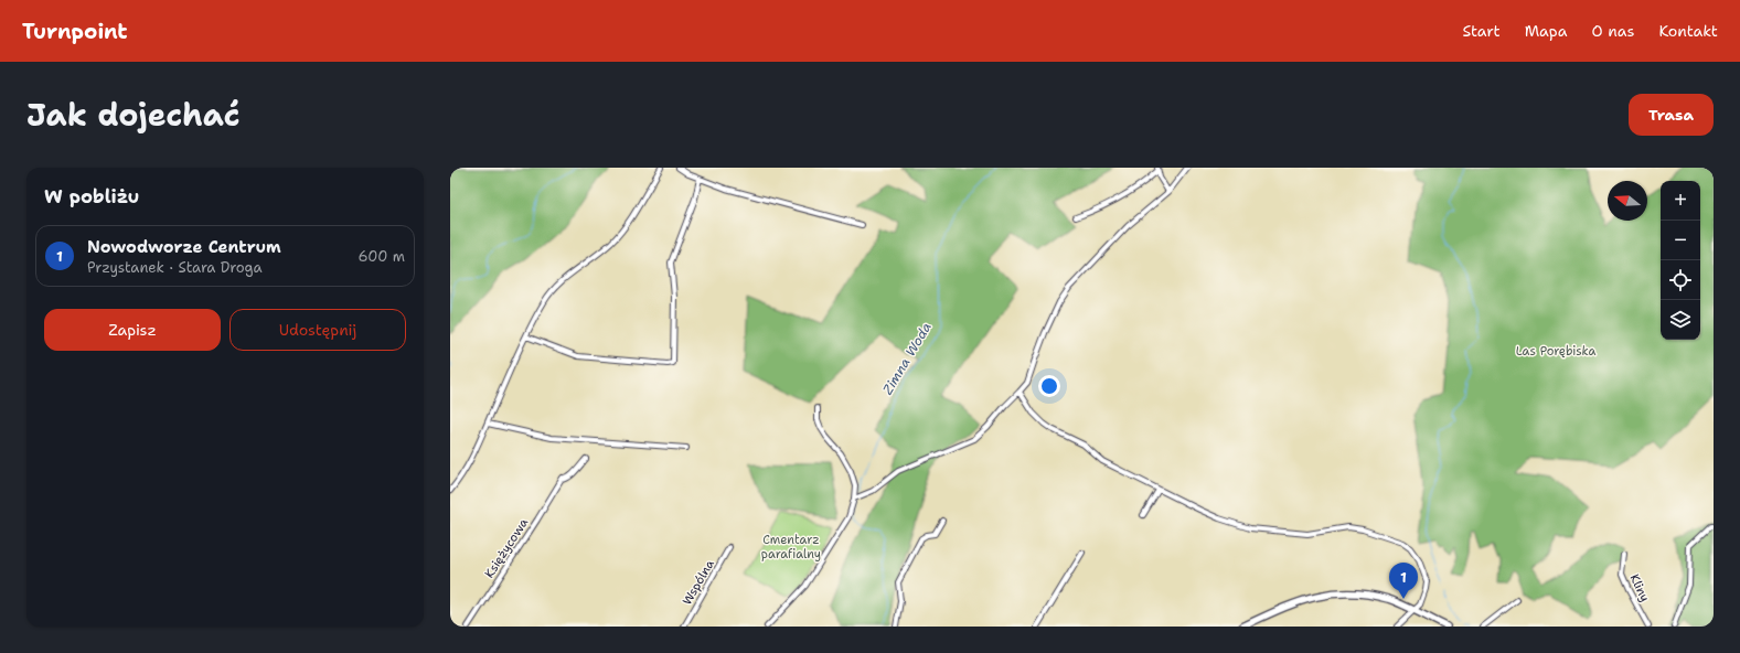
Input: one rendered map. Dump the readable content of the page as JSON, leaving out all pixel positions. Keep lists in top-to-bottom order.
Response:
{
  "streets": {
    "street": ["Księżycowa", "Wspólna", "Kliny"]
  },
  "water": ["Zimna Woda"],
  "parks": ["Las Porębiska", "Cmentarz parafialny"],
  "north": "left",
  "page": {
    "header": "Turnpoint",
    "nav": [
      "Start",
      "Mapa",
      "O nas",
      "Kontakt"
    ],
    "title": "Jak dojechać",
    "buttons": [
      "Trasa",
      ["Zapisz", "Udostępnij"]
    ],
    "heading": "W pobliżu",
    "map_buttons": ["+", "−"],
    "list": [
      {
        "mark": "1",
        "name": "Nowodworze Centrum",
        "note": "Przystanek · Stara Droga",
        "value": "600 m"
      }
    ],
    "pins": "1"
  }
}
